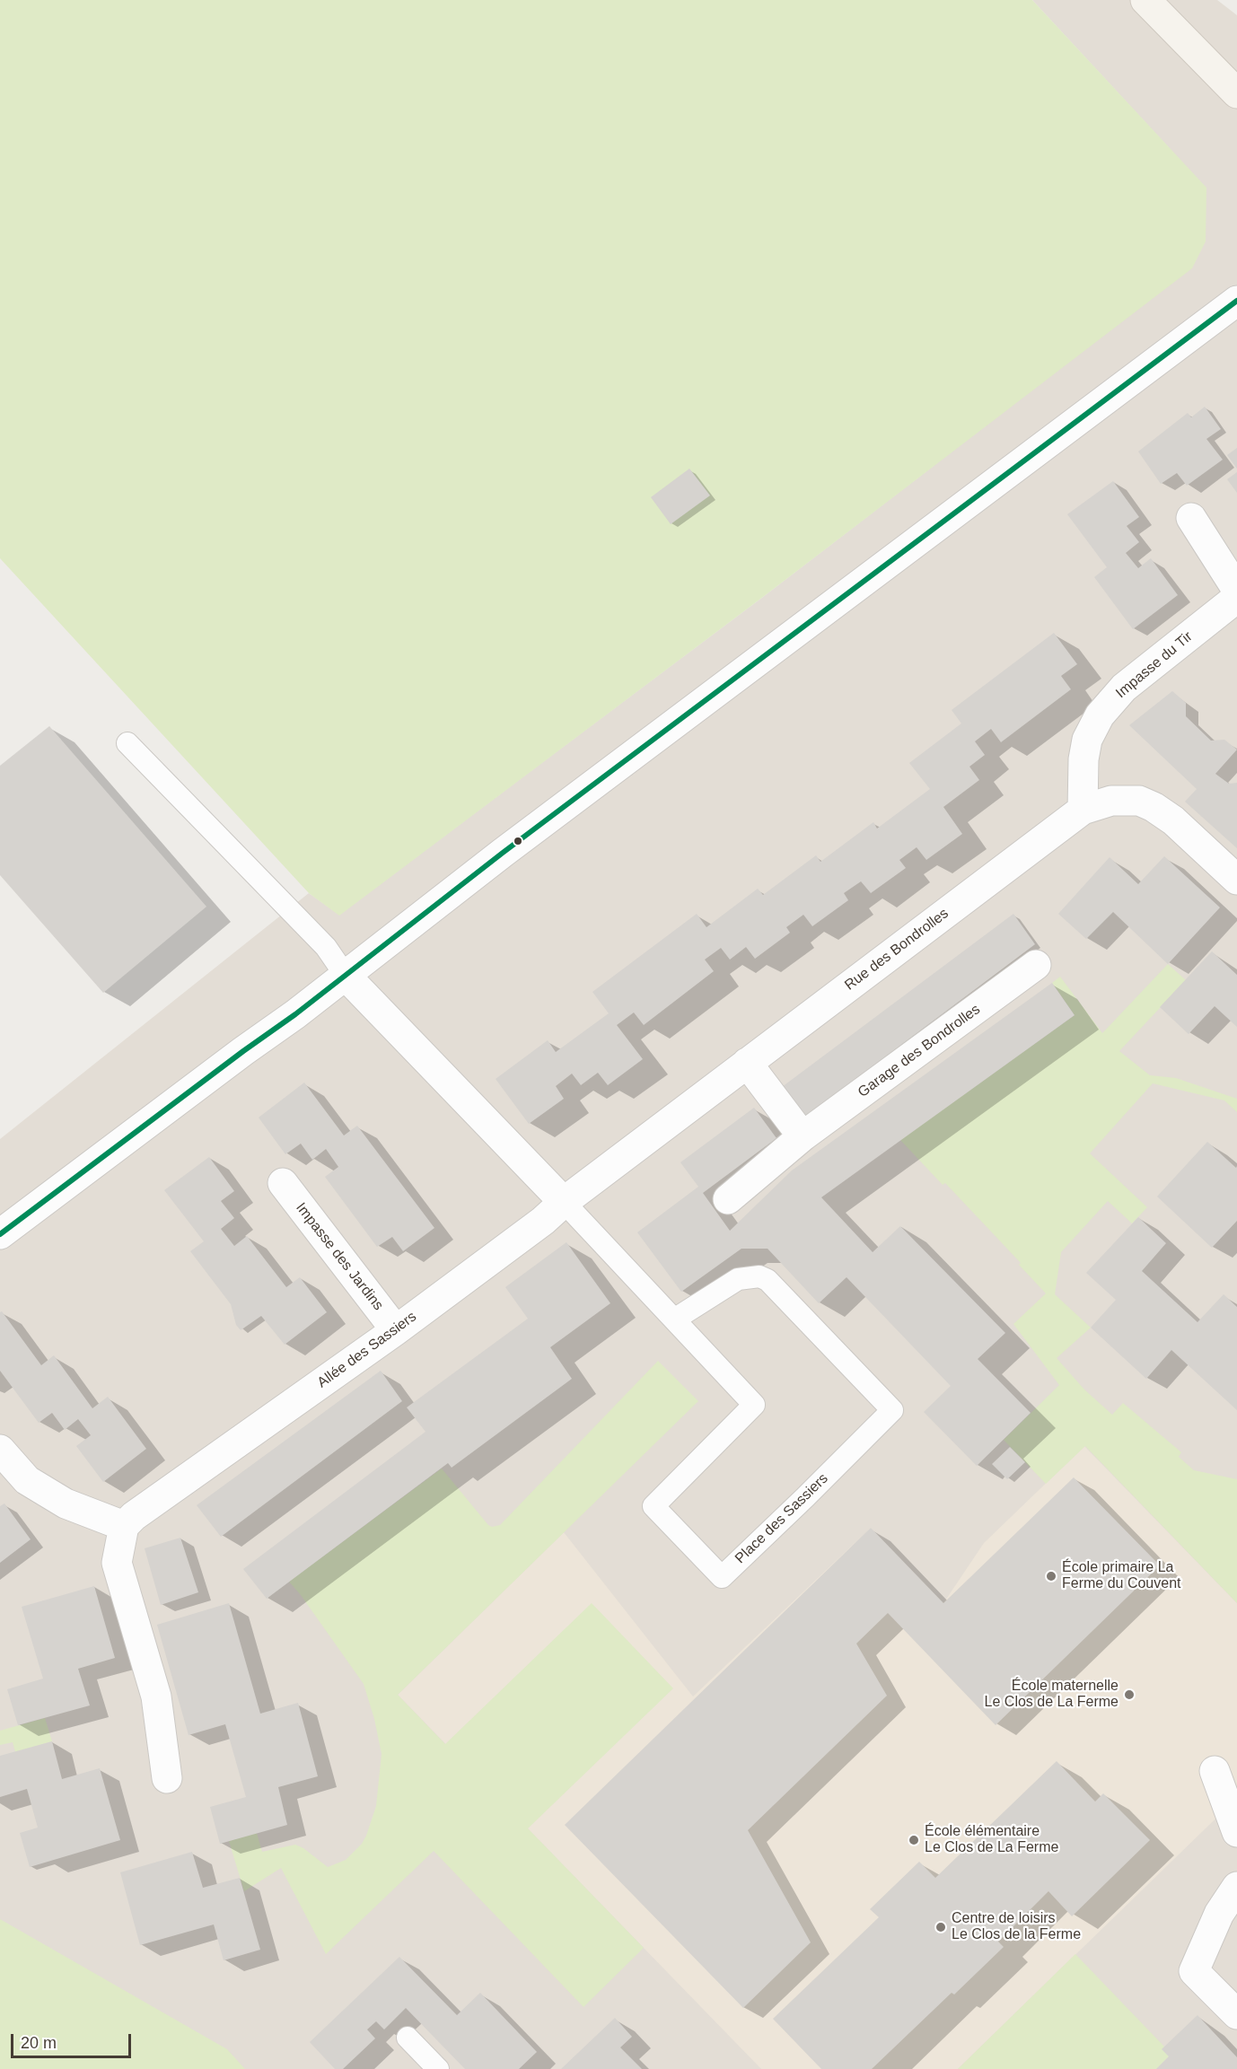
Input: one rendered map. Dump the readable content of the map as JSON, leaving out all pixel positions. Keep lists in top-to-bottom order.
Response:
{
  "streets": {
    "street": [
      "Impasse du Tir",
      "Rue des Bondrolles",
      "Garage des Bondrolles",
      "Impasse des Jardins",
      "Allée des Sassiers"
    ],
    "lane": ["Place des Sassiers"]
  },
  "crossings": [
    ["Impasse du Tir", "Rue des Bondrolles"],
    ["Rue des Bondrolles", "Allée des Sassiers"],
    ["Rue des Bondrolles", "Place des Sassiers"],
    ["Impasse des Jardins", "Allée des Sassiers"],
    ["Allée des Sassiers", "Place des Sassiers"]
  ],
  "places": [
    "École primaire La Ferme du Couvent",
    "École maternelle Le Clos de La Ferme",
    "École élémentaire Le Clos de La Ferme",
    "Centre de loisirs Le Clos de la Ferme"
  ],
  "scale_bar": "20 m"
}
